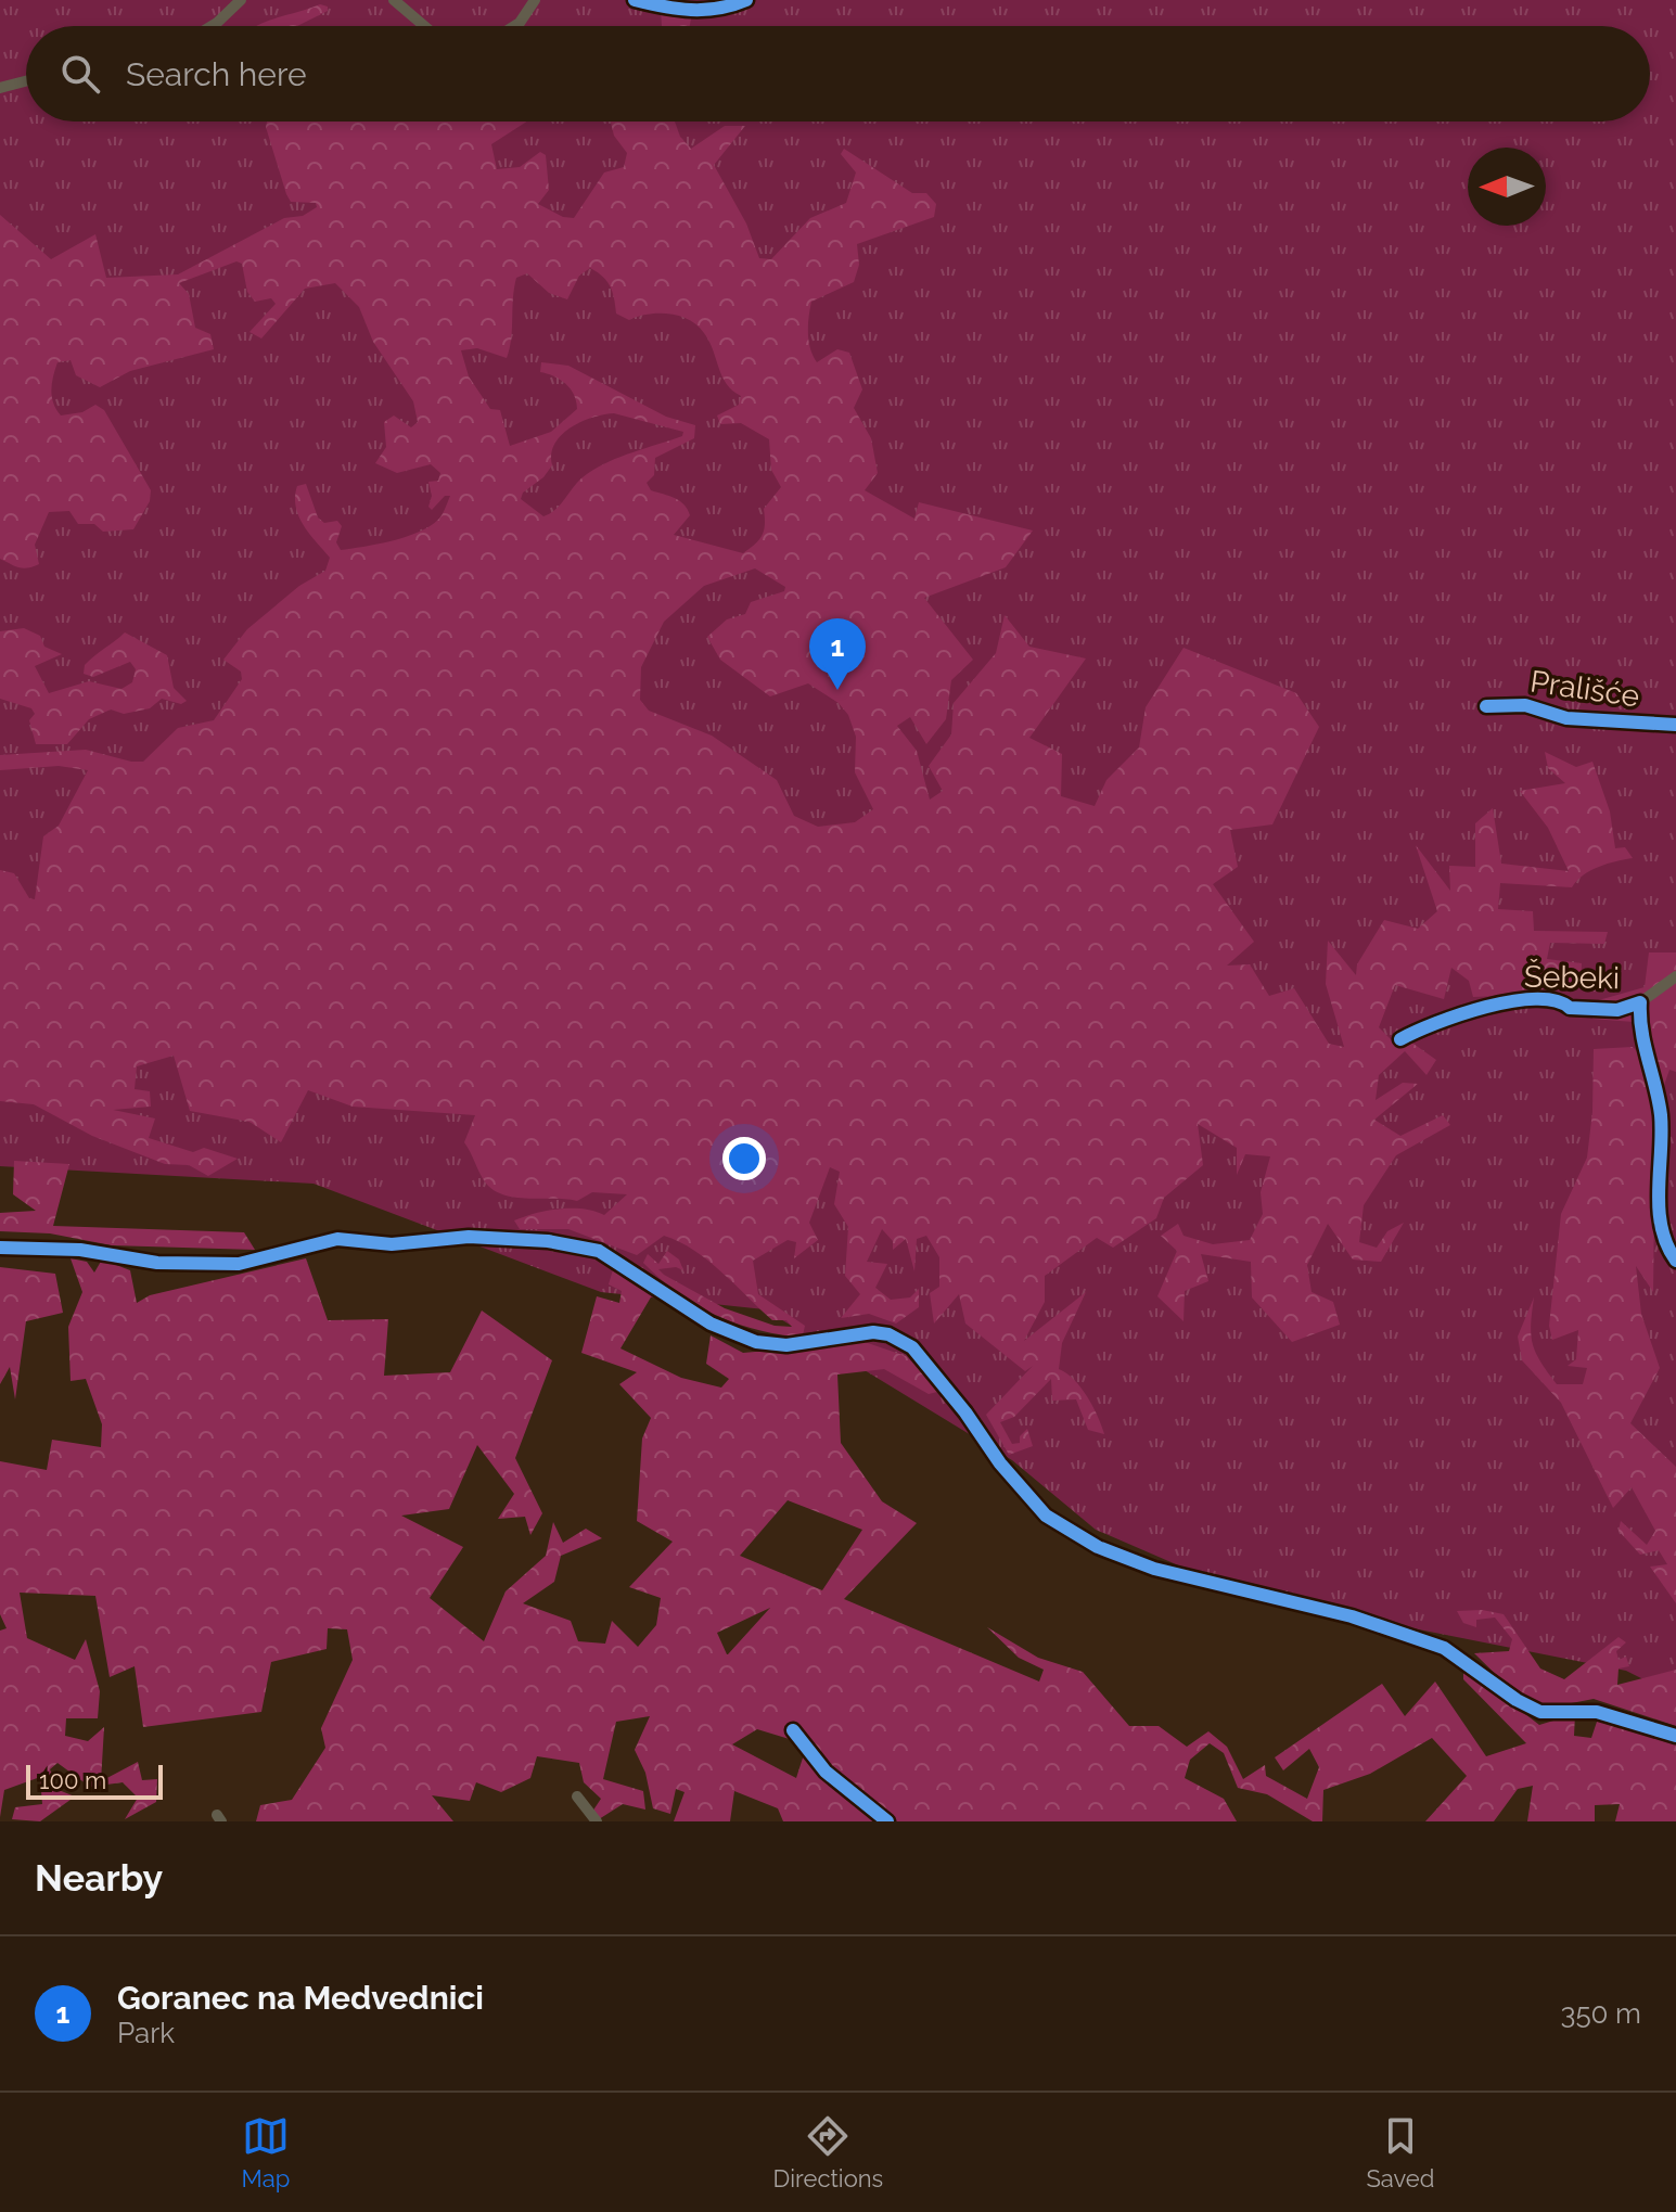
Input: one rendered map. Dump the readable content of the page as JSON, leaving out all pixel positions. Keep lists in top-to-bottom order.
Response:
{
  "streets": {
    "street": ["Prališće", "Šebeki"]
  },
  "scale_bar": "100 m",
  "north": "left",
  "page": {
    "search": "Search here",
    "pins": "1",
    "scale": "100 m",
    "heading": "Nearby",
    "list": [
      {
        "mark": "1",
        "name": "Goranec na Medvednici",
        "note": "Park",
        "value": "350 m"
      }
    ],
    "nav": ["Map", "Directions", "Saved"]
  }
}
